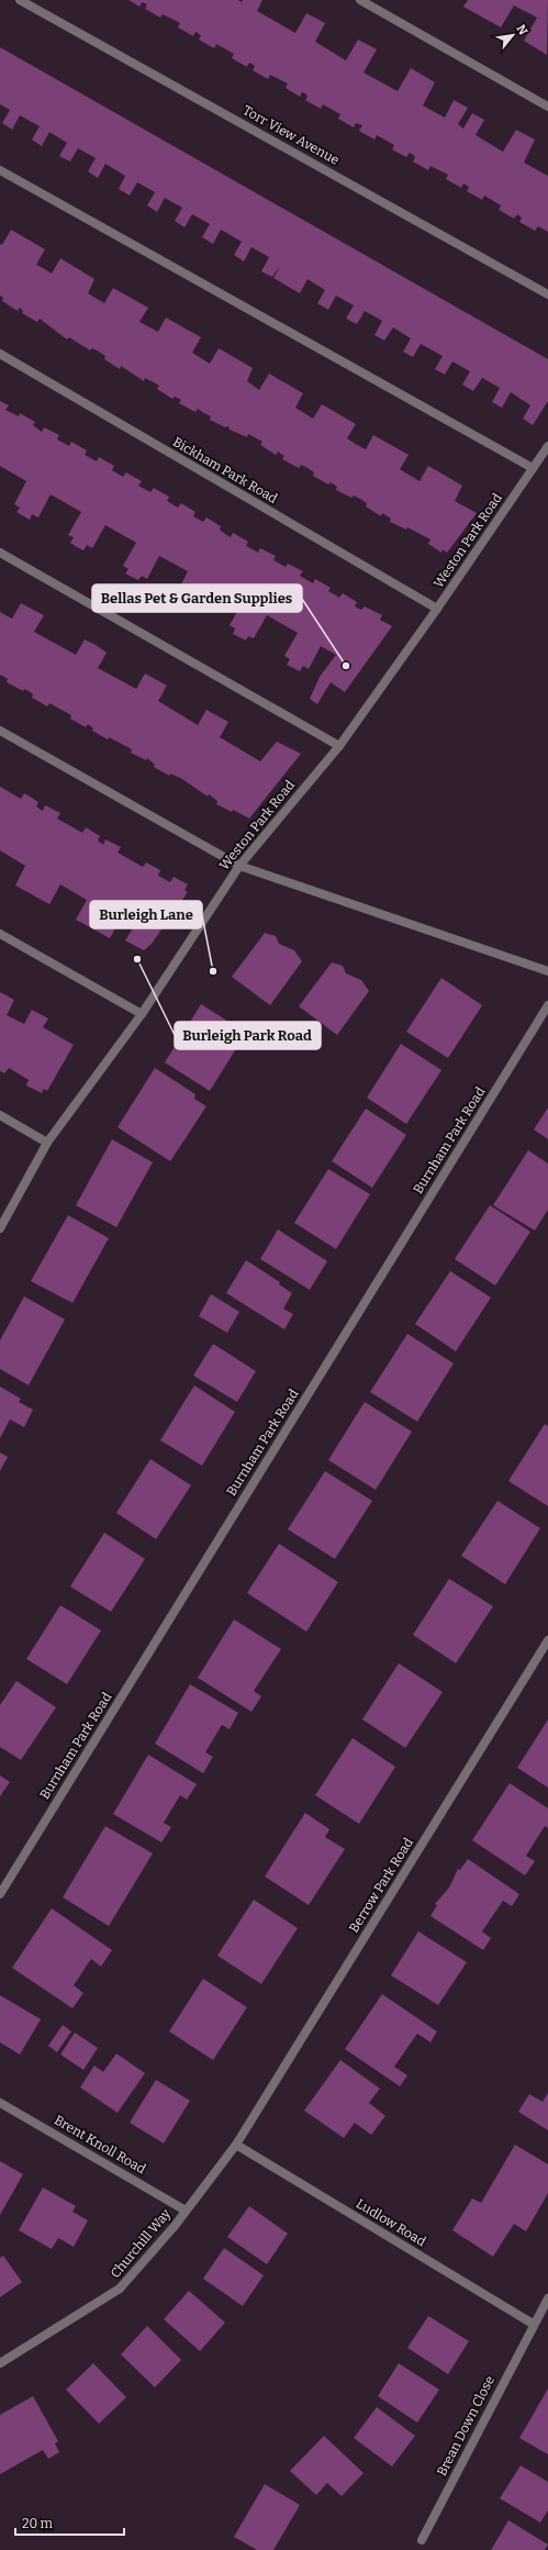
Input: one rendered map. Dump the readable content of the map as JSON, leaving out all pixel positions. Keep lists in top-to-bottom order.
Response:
{
  "streets": {
    "street": [
      "Torr View Avenue",
      "Bickham Park Road",
      "Weston Park Road",
      "Burnham Park Road",
      "Berrow Park Road",
      "Brent Knoll Road",
      "Ludlow Road",
      "Churchill Way",
      "Brean Down Close"
    ]
  },
  "crossings": [
    ["Bickham Park Road", "Weston Park Road"],
    ["Berrow Park Road", "Ludlow Road"],
    ["Berrow Park Road", "Churchill Way"],
    ["Brent Knoll Road", "Churchill Way"],
    ["Ludlow Road", "Churchill Way"],
    ["Ludlow Road", "Brean Down Close"]
  ],
  "places": ["Bellas Pet & Garden Supplies", "Burleigh Park Road", "Burleigh Lane"],
  "scale_bar": "20 m",
  "north": "top right"
}
